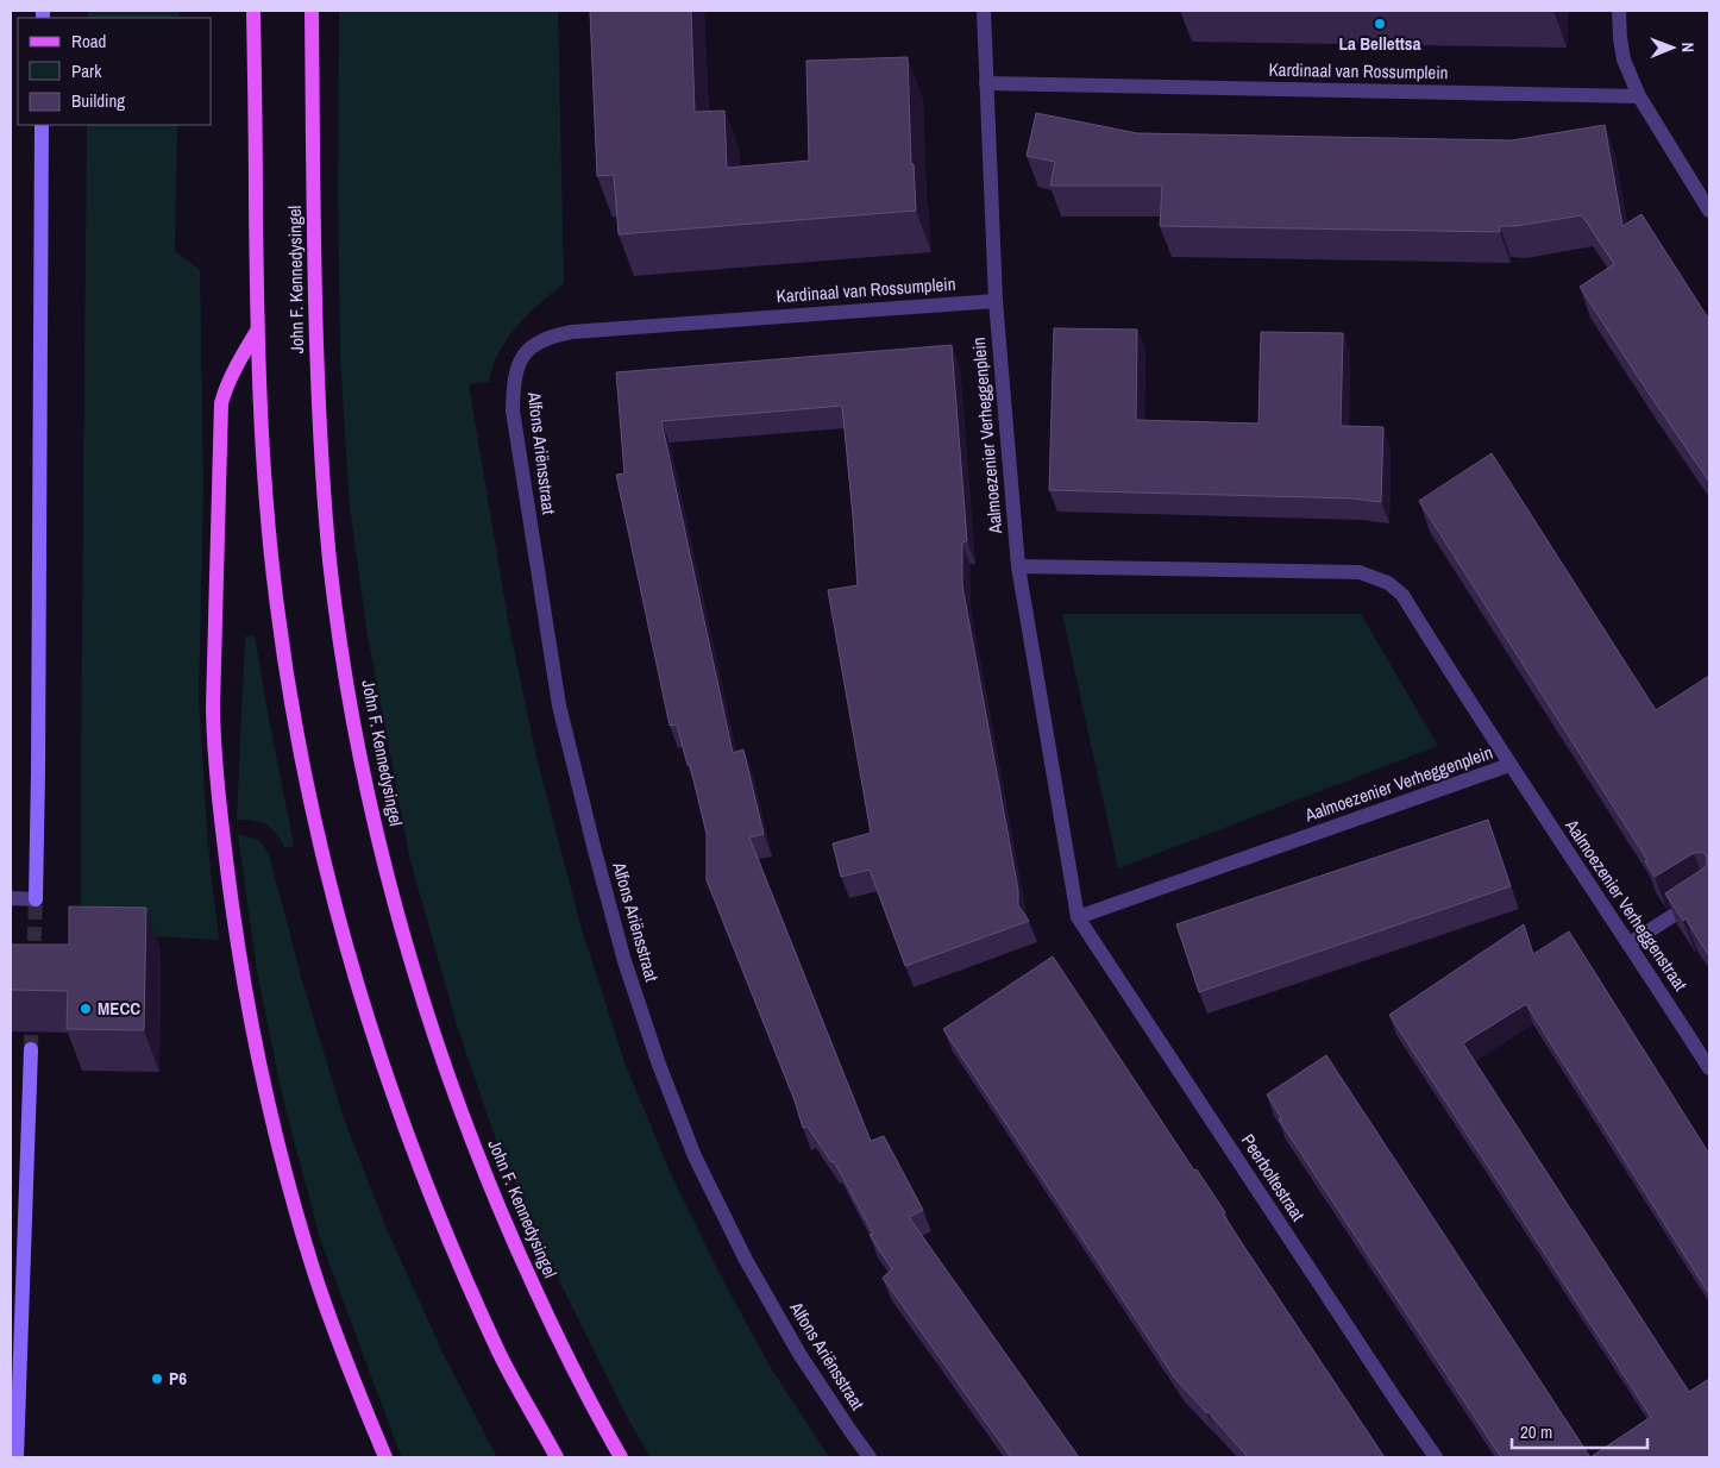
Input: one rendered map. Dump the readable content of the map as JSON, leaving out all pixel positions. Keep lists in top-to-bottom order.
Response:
{
  "streets": {
    "main road": ["John F. Kennedysingel"],
    "street": [
      "Kardinaal van Rossumplein",
      "Aalmoezenier Verheggenplein",
      "Alfons Ariënsstraat",
      "Aalmoezenier Verheggenstraat",
      "Peerboltestraat"
    ]
  },
  "crossings": [
    ["Kardinaal van Rossumplein", "Aalmoezenier Verheggenplein"],
    ["Kardinaal van Rossumplein", "Alfons Ariënsstraat"],
    ["Aalmoezenier Verheggenplein", "Aalmoezenier Verheggenstraat"],
    ["Aalmoezenier Verheggenplein", "Peerboltestraat"]
  ],
  "places": ["La Bellettsa", "MECC", "P6"],
  "legend": ["Road", "Park", "Building"],
  "scale_bar": "20 m",
  "north": "right"
}
